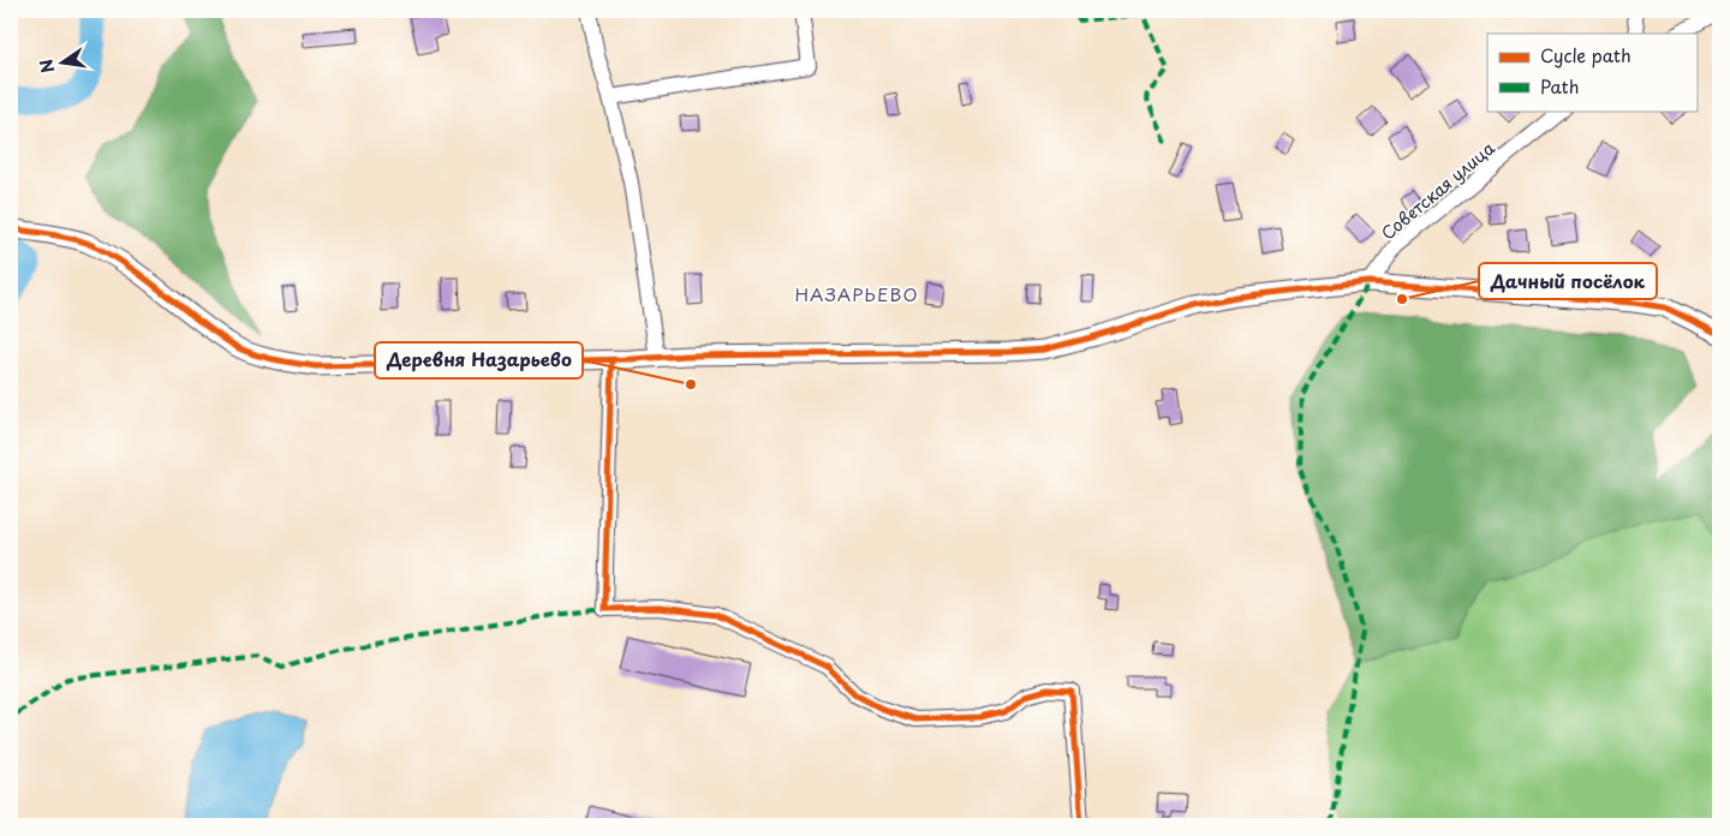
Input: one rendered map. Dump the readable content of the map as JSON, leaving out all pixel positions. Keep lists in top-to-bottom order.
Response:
{
  "streets": {
    "street": ["Советская улица"]
  },
  "districts": ["НАЗАРЬЕВО"],
  "places": ["Дачный посёлок", "Деревня Назарьево"],
  "legend": ["Cycle path", "Path"],
  "north": "left"
}
